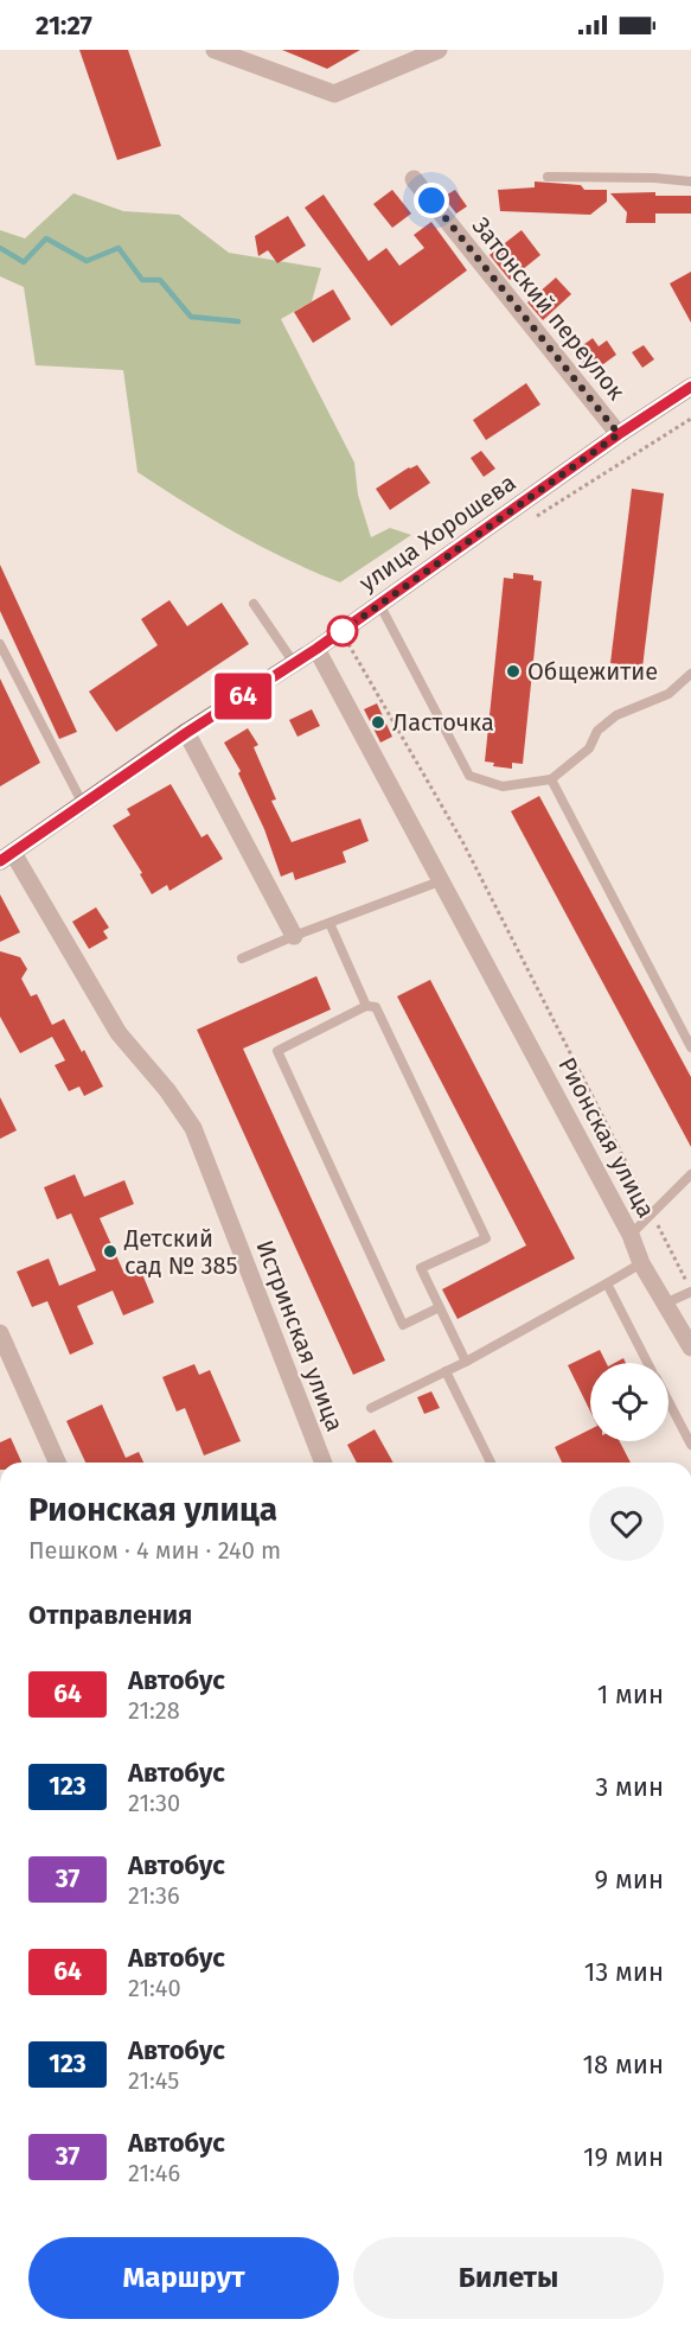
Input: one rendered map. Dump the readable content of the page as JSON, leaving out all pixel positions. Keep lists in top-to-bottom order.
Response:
{
  "streets": {
    "main road": ["улица Хорошева"],
    "street": ["Затонский переулок", "Рионская улица", "Истринская улица"]
  },
  "crossings": [
    ["Затонский переулок", "улица Хорошева"],
    ["улица Хорошева", "Рионская улица"],
    ["улица Хорошева", "Истринская улица"]
  ],
  "places": ["Общежитие", "Ласточка", "Детский сад № 385"],
  "lines": ["bus line 64"],
  "page": {
    "status": "21:27",
    "on_map": "64",
    "heading": [
      ["Рионская улица", "Пешком · 4 мин · 240 m"],
      "Отправления"
    ],
    "list": [
      {
        "mark": "64",
        "name": "Автобус",
        "note": "21:28",
        "value": "1 мин"
      },
      {
        "mark": "123",
        "name": "Автобус",
        "note": "21:30",
        "value": "3 мин"
      },
      {
        "mark": "37",
        "name": "Автобус",
        "note": "21:36",
        "value": "9 мин"
      },
      {
        "mark": "64",
        "name": "Автобус",
        "note": "21:40",
        "value": "13 мин"
      },
      {
        "mark": "123",
        "name": "Автобус",
        "note": "21:45",
        "value": "18 мин"
      },
      {
        "mark": "37",
        "name": "Автобус",
        "note": "21:46",
        "value": "19 мин"
      }
    ],
    "buttons": ["Маршрут", "Билеты"]
  }
}
